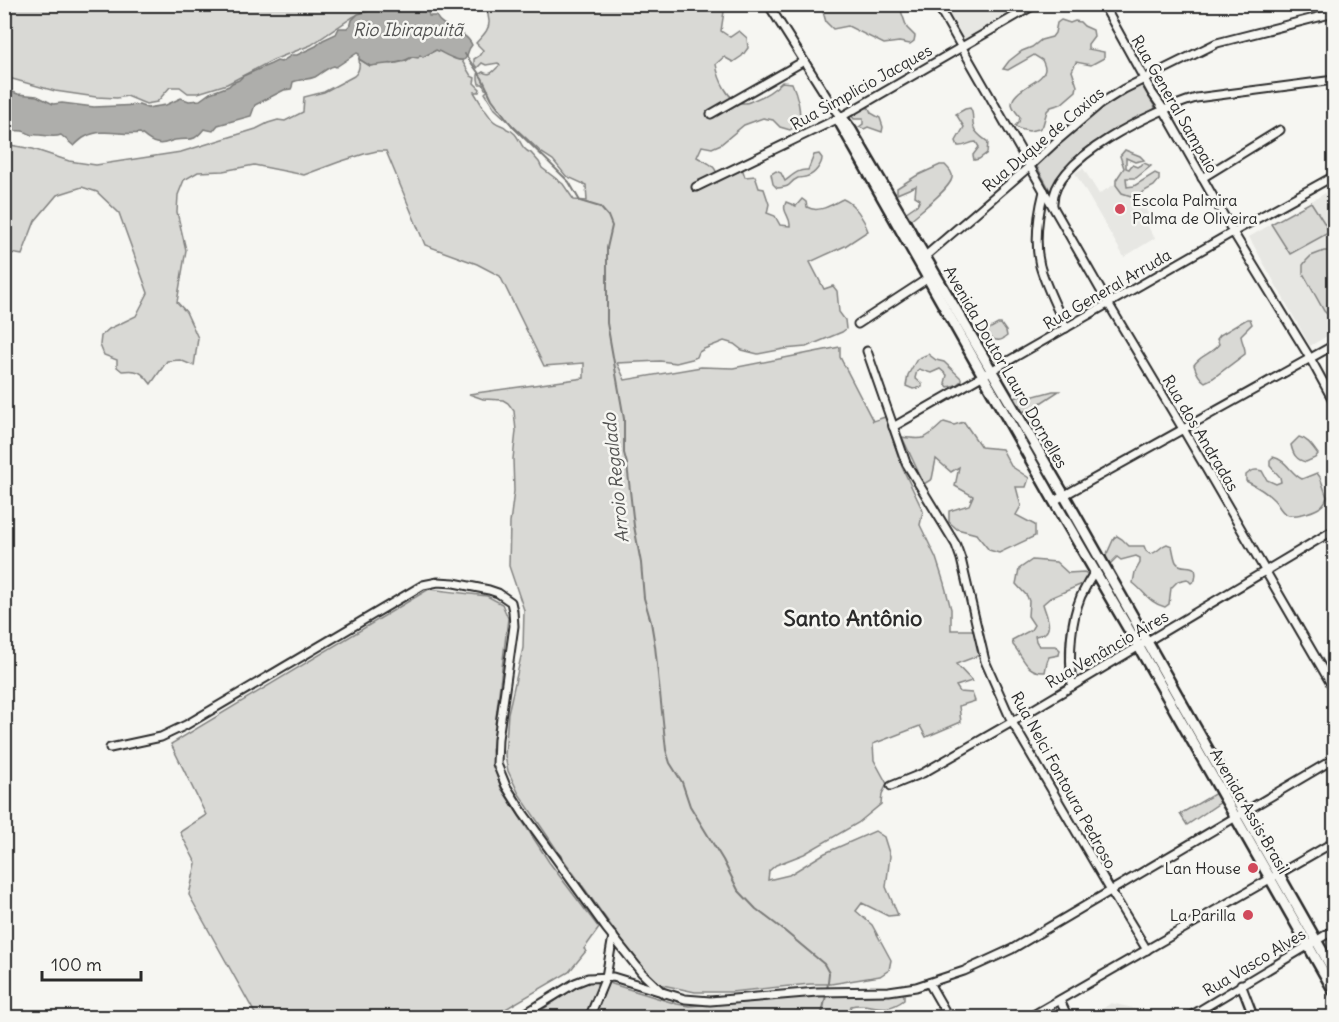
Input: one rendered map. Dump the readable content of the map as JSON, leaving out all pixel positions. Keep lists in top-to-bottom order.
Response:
{
  "streets": {
    "main road": ["Avenida Doutor Lauro Dornelles", "Avenida Assis Brasil"],
    "street": [
      "Rua Simplicio Jacques",
      "Rua General Sampaio",
      "Rua Duque de Caxias",
      "Rua General Arruda",
      "Rua dos Andradas",
      "Rua Venâncio Aires",
      "Rua Nelci Fontoura Pedroso",
      "Rua Vasco Alves"
    ]
  },
  "crossings": [
    ["Rua Simplicio Jacques", "Avenida Doutor Lauro Dornelles"],
    ["Rua Simplicio Jacques", "Rua dos Andradas"],
    ["Rua General Sampaio", "Rua Duque de Caxias"],
    ["Rua General Sampaio", "Rua General Arruda"],
    ["Rua Duque de Caxias", "Avenida Doutor Lauro Dornelles"],
    ["Rua Duque de Caxias", "Rua dos Andradas"],
    ["Rua General Arruda", "Avenida Doutor Lauro Dornelles"],
    ["Rua General Arruda", "Rua dos Andradas"],
    ["Rua General Arruda", "Rua Nelci Fontoura Pedroso"],
    ["Avenida Doutor Lauro Dornelles", "Rua Venâncio Aires"],
    ["Avenida Doutor Lauro Dornelles", "Avenida Assis Brasil"],
    ["Rua dos Andradas", "Rua Venâncio Aires"],
    ["Rua Venâncio Aires", "Rua Nelci Fontoura Pedroso"],
    ["Rua Venâncio Aires", "Avenida Assis Brasil"],
    ["Avenida Assis Brasil", "Rua Vasco Alves"]
  ],
  "districts": ["Santo Antônio"],
  "water": ["Rio Ibirapuitã", "Arroio Regalado"],
  "places": ["Escola Palmira Palma de Oliveira", "Lan House", "La Parilla"],
  "scale_bar": "100 m"
}
